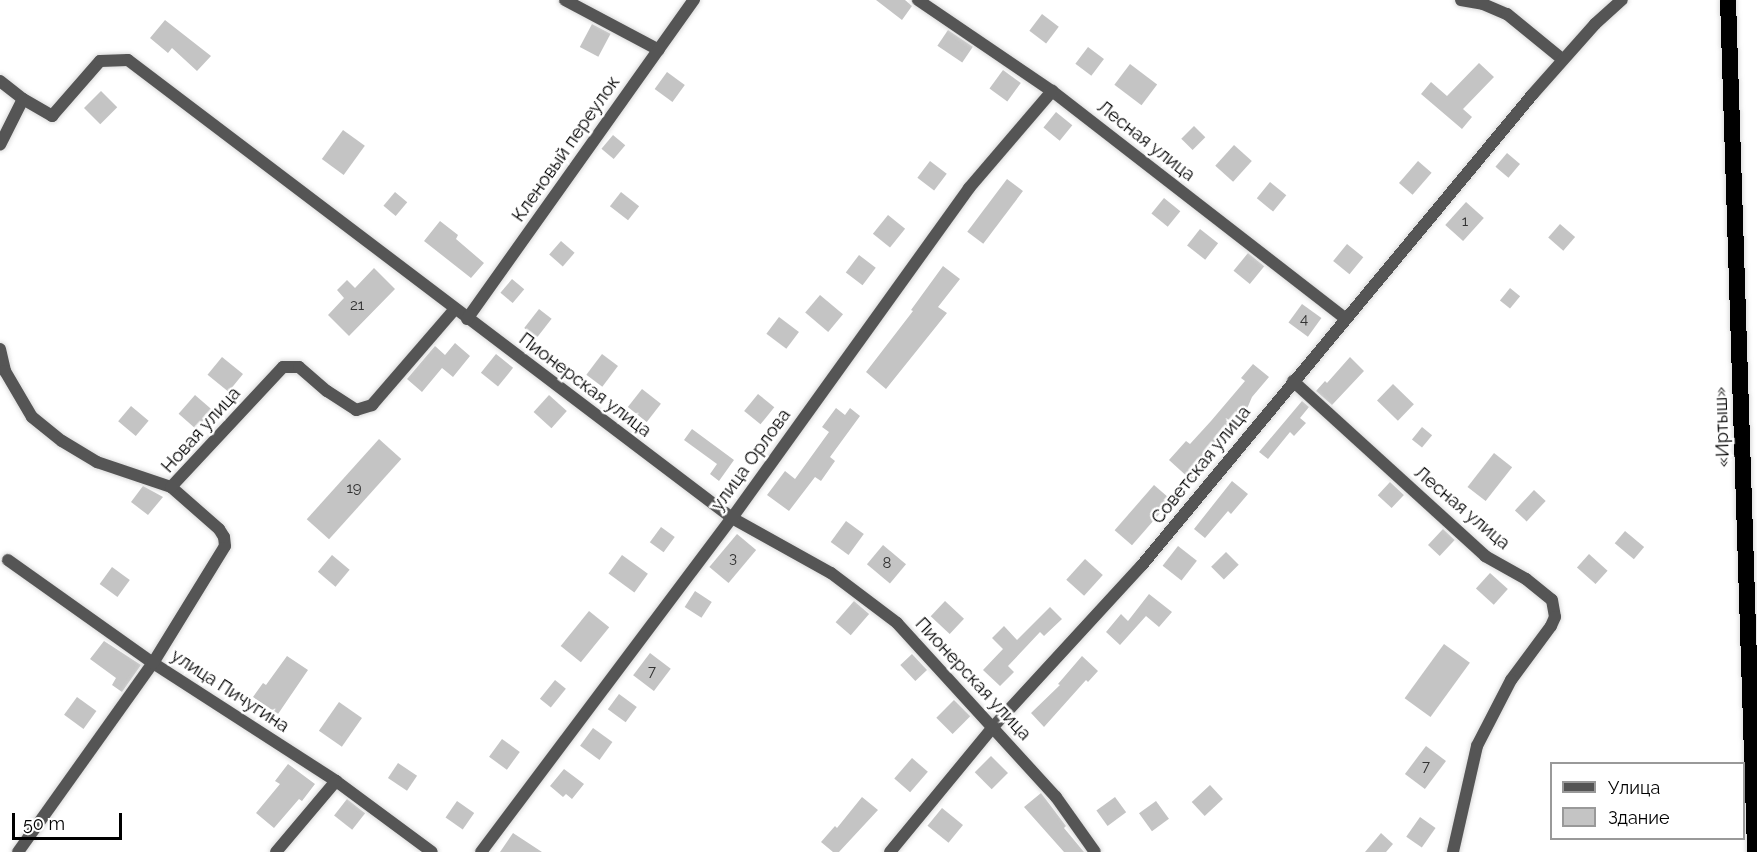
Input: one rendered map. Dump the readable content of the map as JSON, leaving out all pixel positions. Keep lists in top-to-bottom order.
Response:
{
  "streets": {
    "highway": ["«Иртыш»"],
    "street": [
      "Лесная улица",
      "Кленовый переулок",
      "Пионерская улица",
      "Новая улица",
      "улица Орлова",
      "Советская улица",
      "улица Пичугина"
    ]
  },
  "crossings": [
    ["Лесная улица", "улица Орлова"],
    ["Лесная улица", "Советская улица"],
    ["Кленовый переулок", "Пионерская улица"],
    ["Пионерская улица", "Новая улица"],
    ["Пионерская улица", "улица Орлова"],
    ["Пионерская улица", "Советская улица"],
    ["Новая улица", "улица Пичугина"]
  ],
  "house_numbers": [
    "1",
    "21",
    "4",
    "19",
    "3",
    "8",
    "7",
    "7"
  ],
  "legend": ["Улица", "Здание"],
  "scale_bar": "50 m"
}
